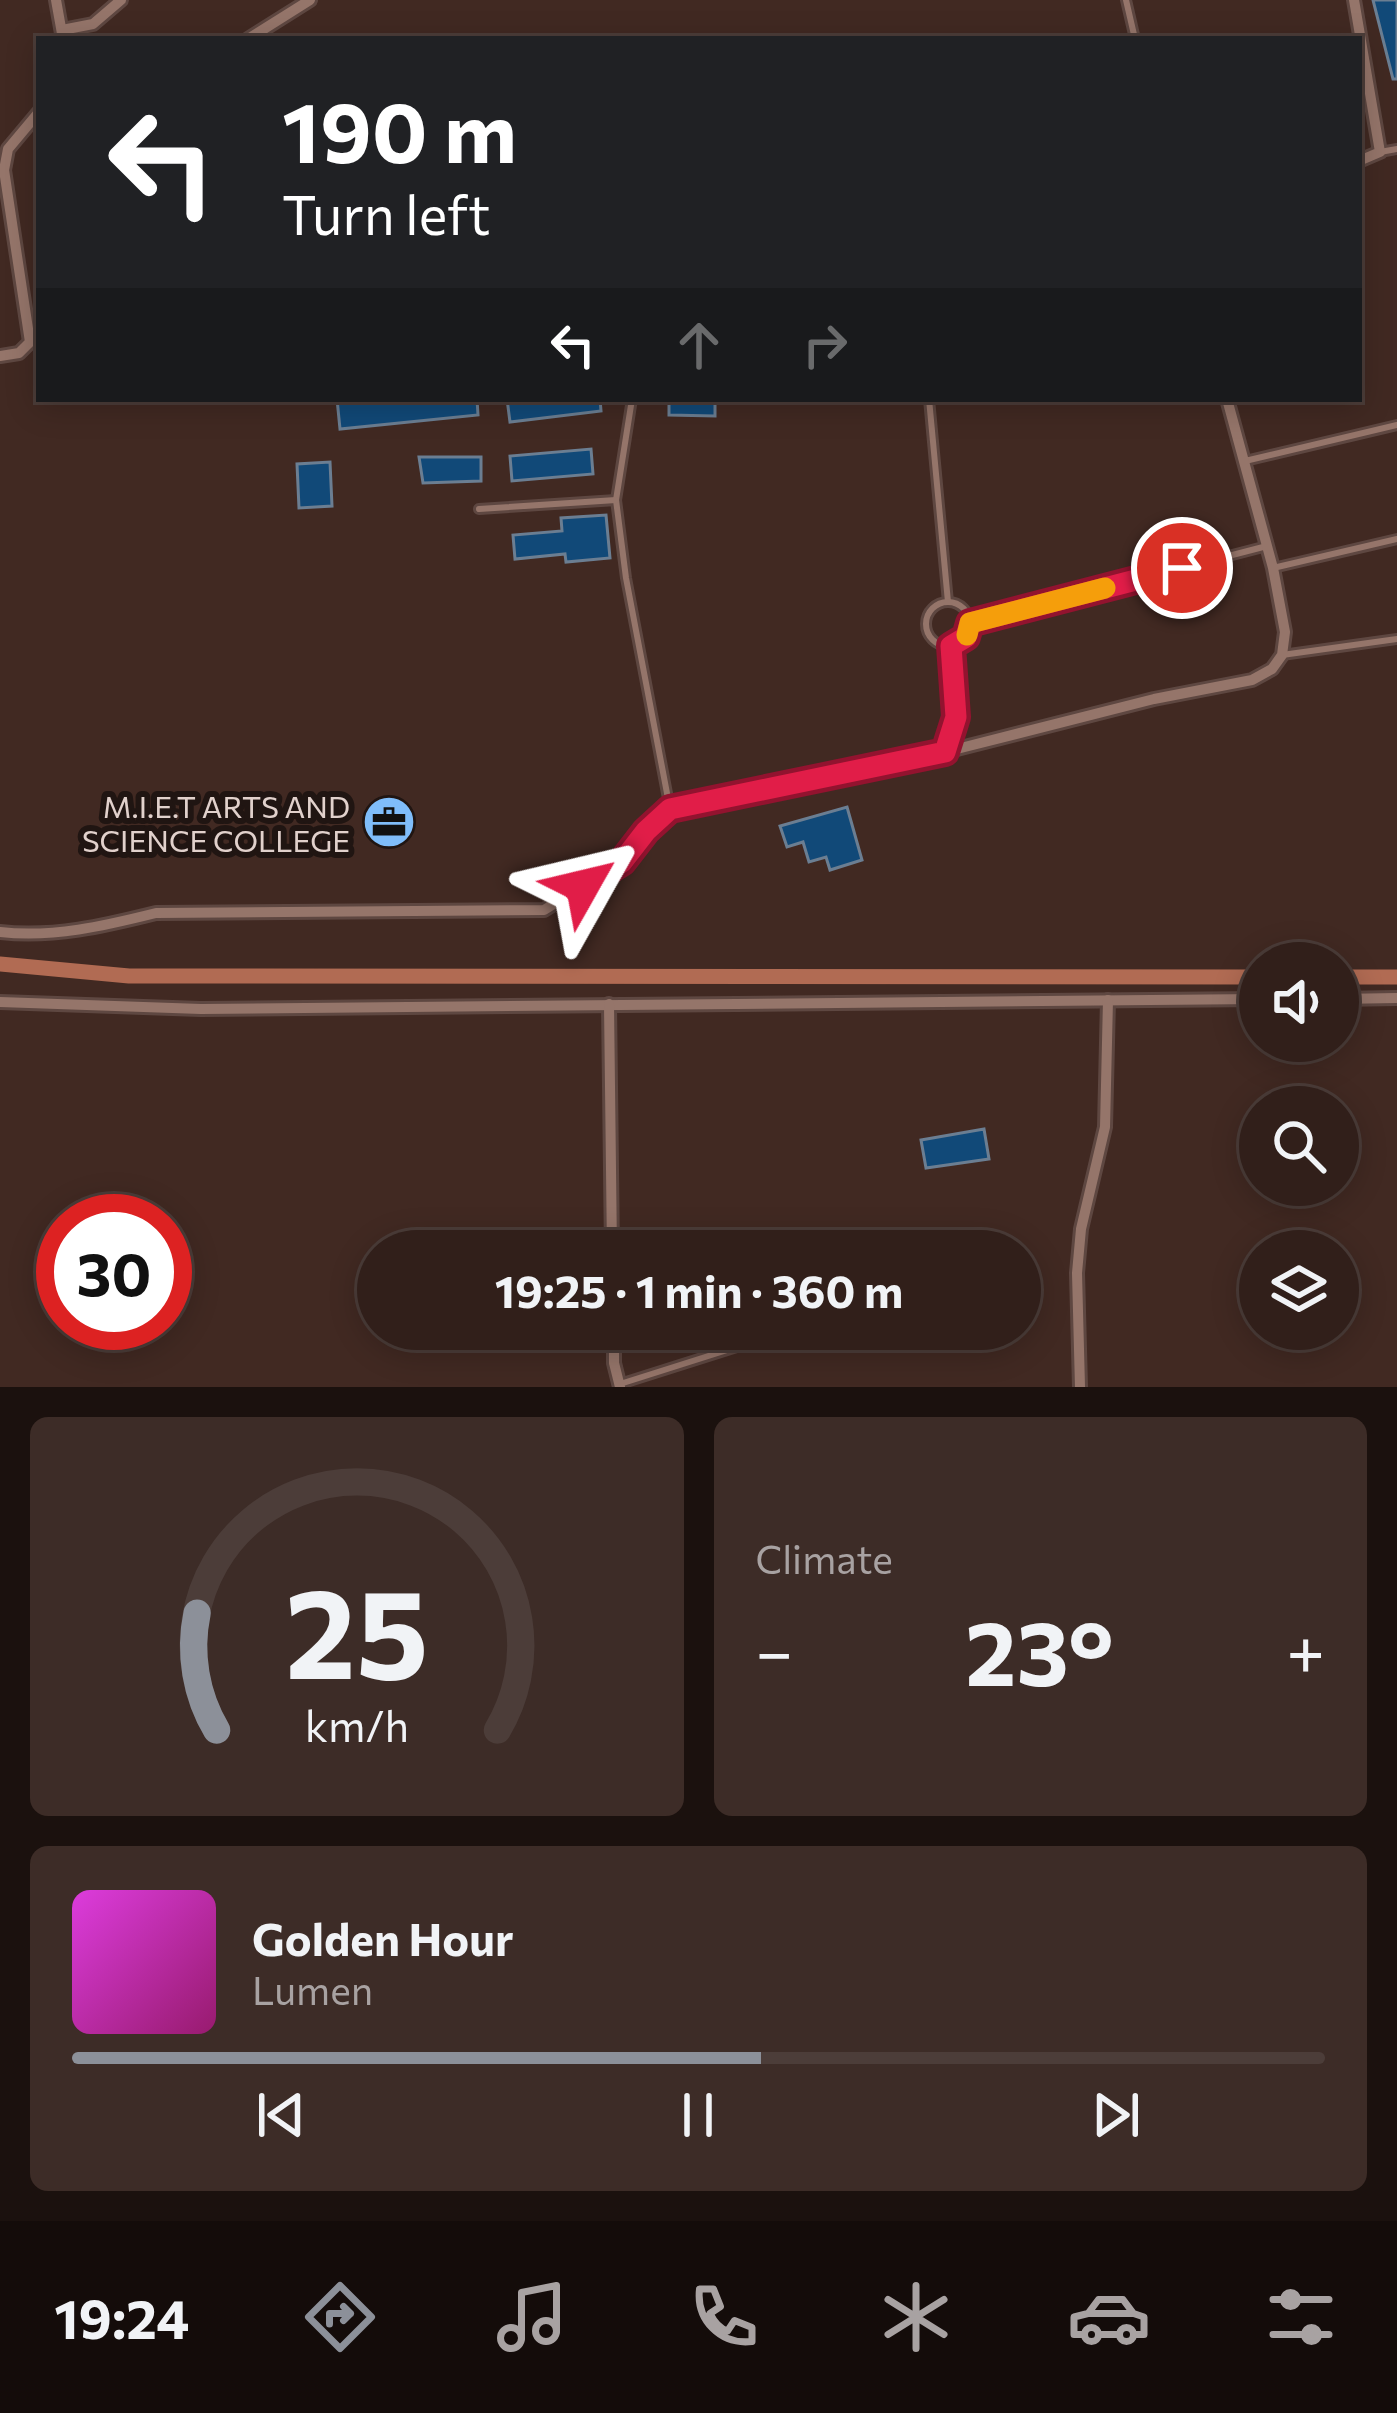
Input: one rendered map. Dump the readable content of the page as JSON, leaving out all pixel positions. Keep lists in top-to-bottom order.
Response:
{
  "places": {
    "office": ["M.I.E.T ARTS AND SCIENCE COLLEGE"]
  },
  "page": {
    "turn": ["190 m", "Turn left"],
    "limit": "30",
    "trip": "19:25 · 1 min · 360 m",
    "tile": "Climate",
    "heat": ["−", "23°", "+"],
    "song": ["Golden Hour", "Lumen"],
    "tabs": "19:24",
    "gauge": ["25", "km/h"]
  }
}
